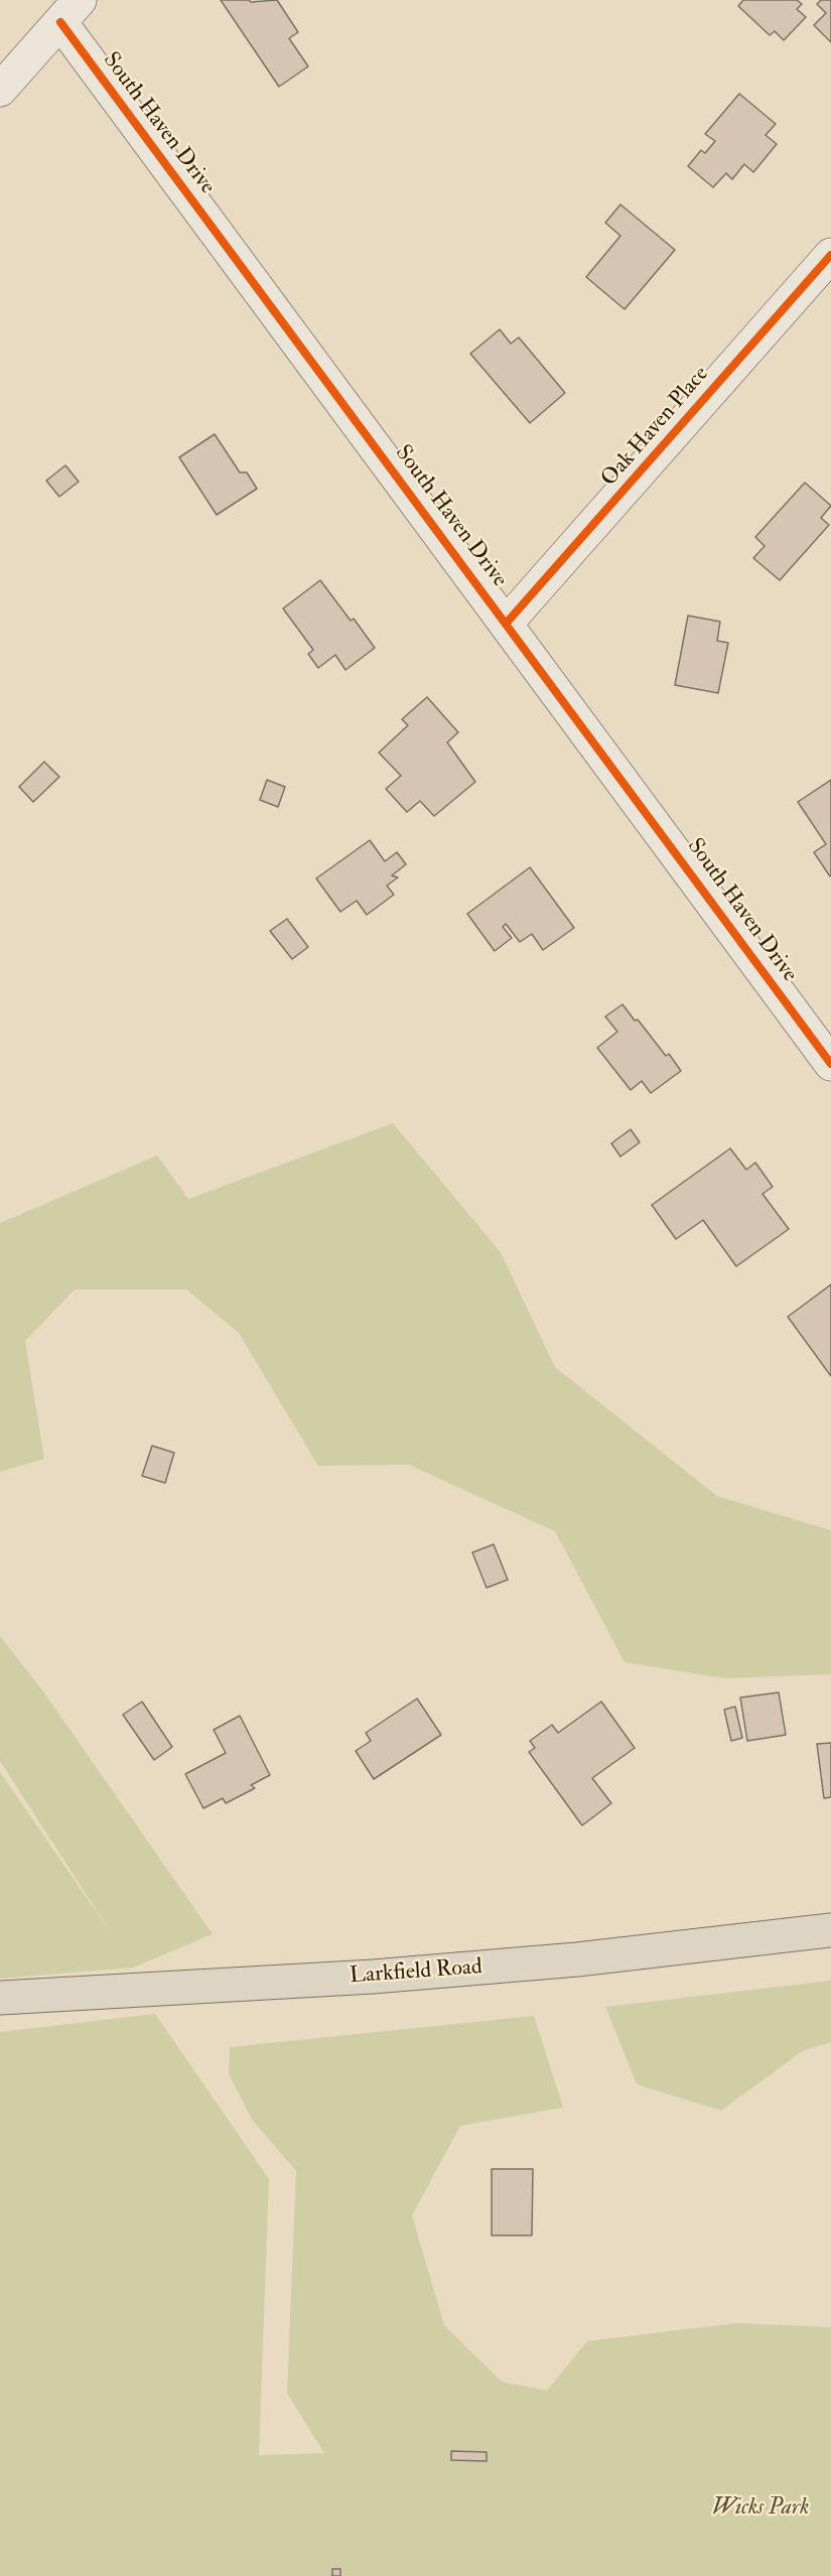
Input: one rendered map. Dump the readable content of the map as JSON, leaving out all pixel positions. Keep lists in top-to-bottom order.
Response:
{
  "streets": {
    "main road": ["Larkfield Road"],
    "street": ["South Haven Drive", "Oak Haven Place"]
  },
  "crossings": [
    ["South Haven Drive", "Oak Haven Place"]
  ],
  "parks": ["Wicks Park"]
}
